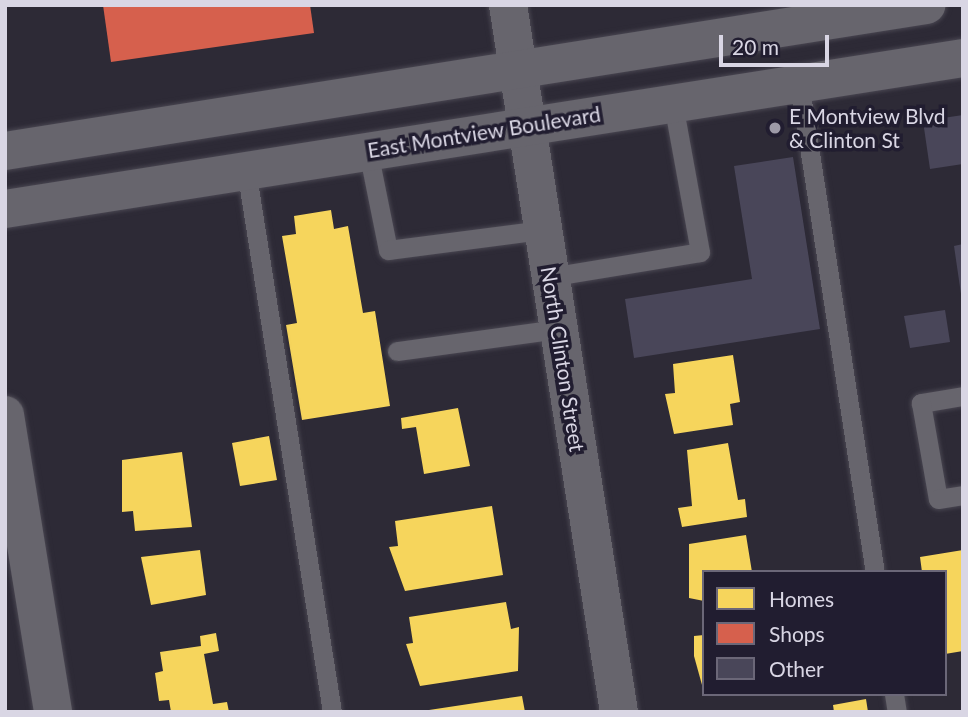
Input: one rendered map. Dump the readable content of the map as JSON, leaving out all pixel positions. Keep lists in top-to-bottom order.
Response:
{
  "streets": {
    "main road": ["East Montview Boulevard", "North Clinton Street"]
  },
  "crossings": [
    ["East Montview Boulevard", "North Clinton Street"]
  ],
  "places": ["E Montview Blvd & Clinton St"],
  "legend": ["Homes", "Shops", "Other"],
  "scale_bar": "20 m"
}
